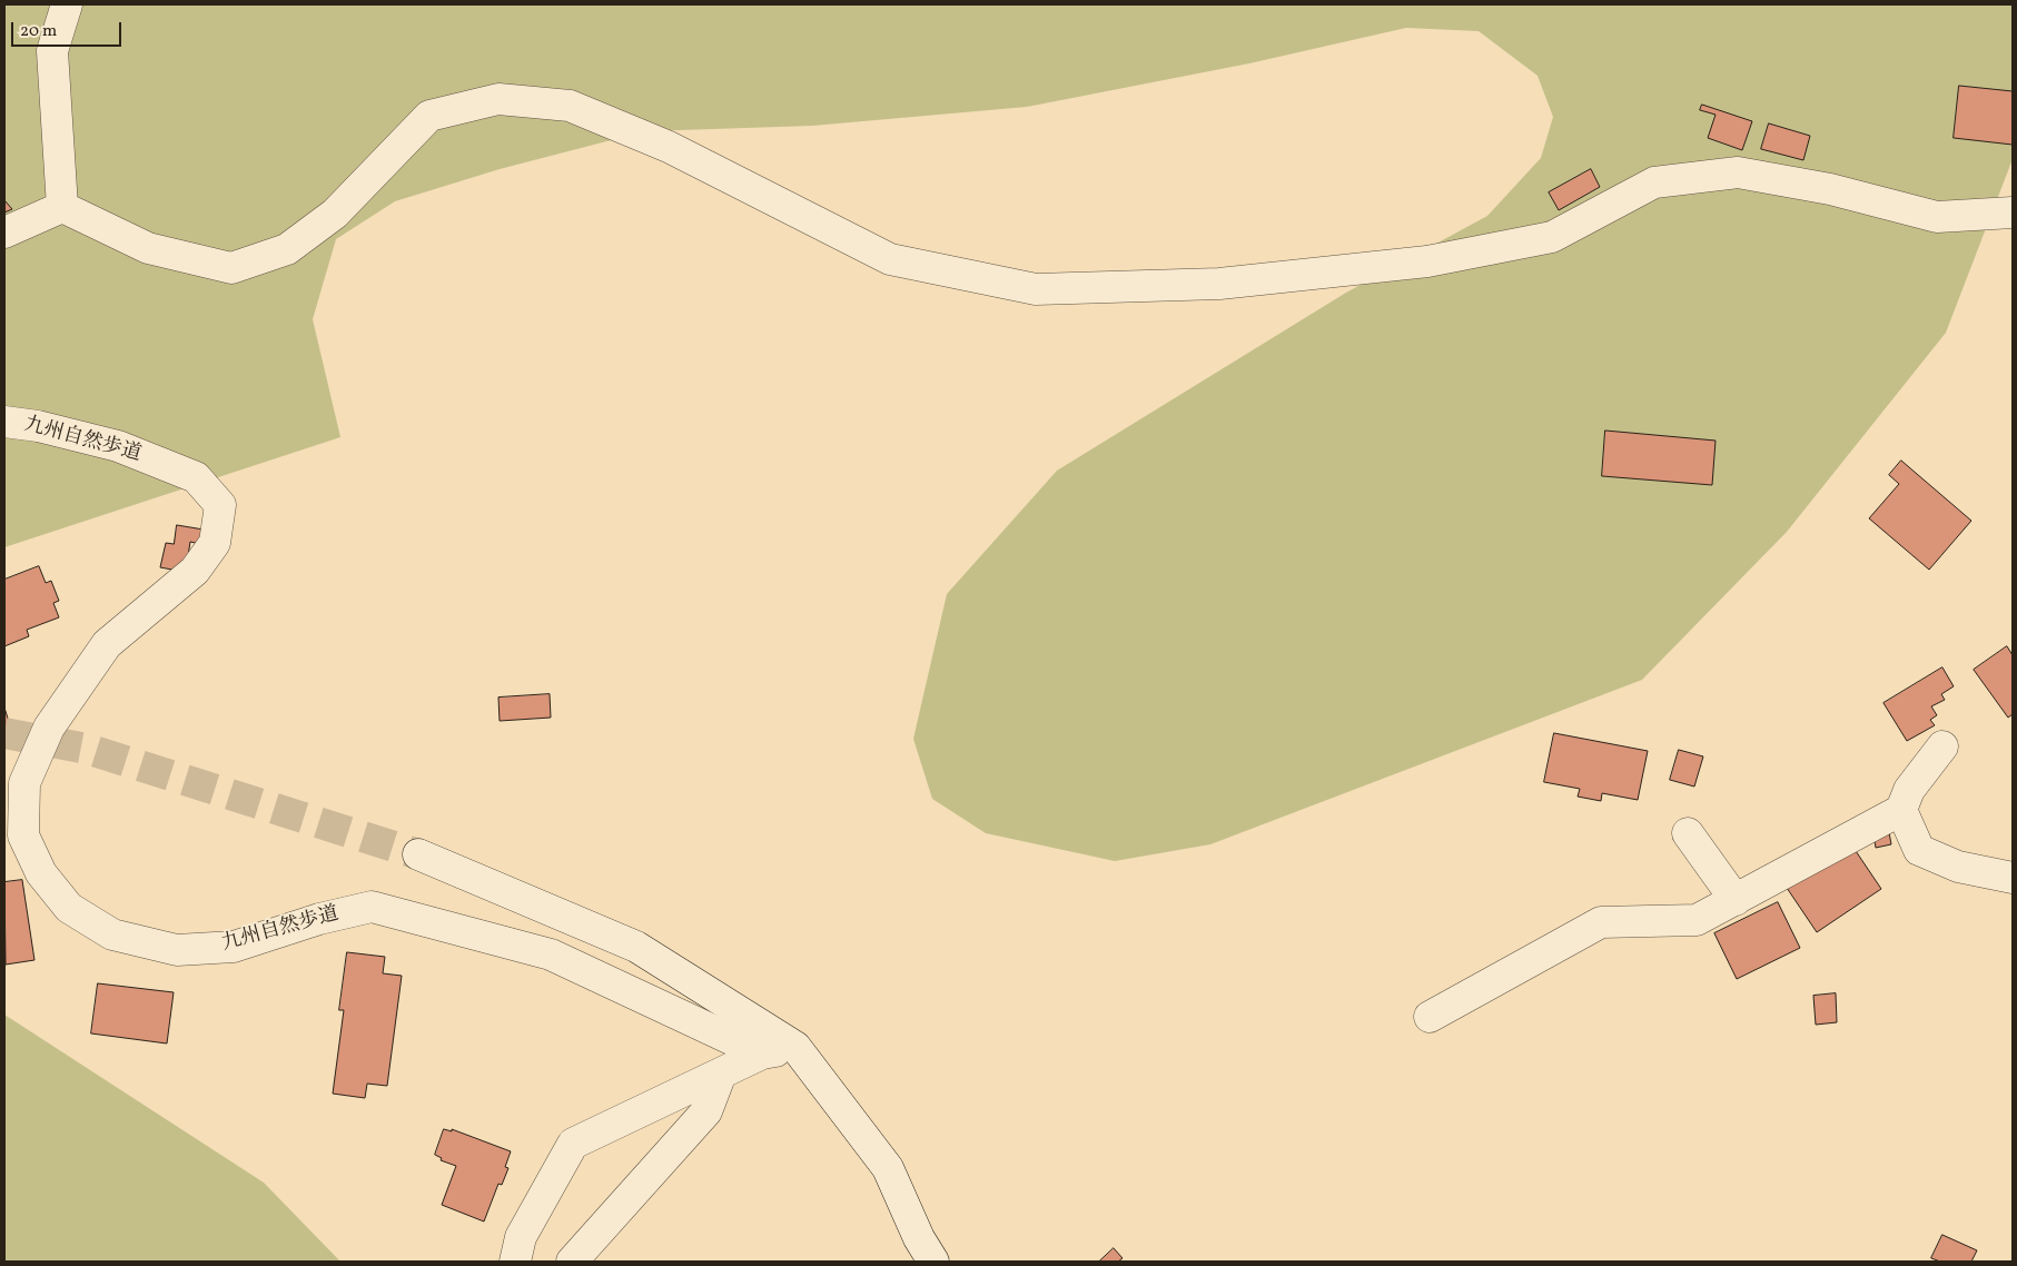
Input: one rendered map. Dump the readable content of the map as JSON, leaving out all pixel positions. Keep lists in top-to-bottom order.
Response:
{
  "streets": {
    "street": ["九州自然歩道"]
  },
  "scale_bar": "20 m"
}
